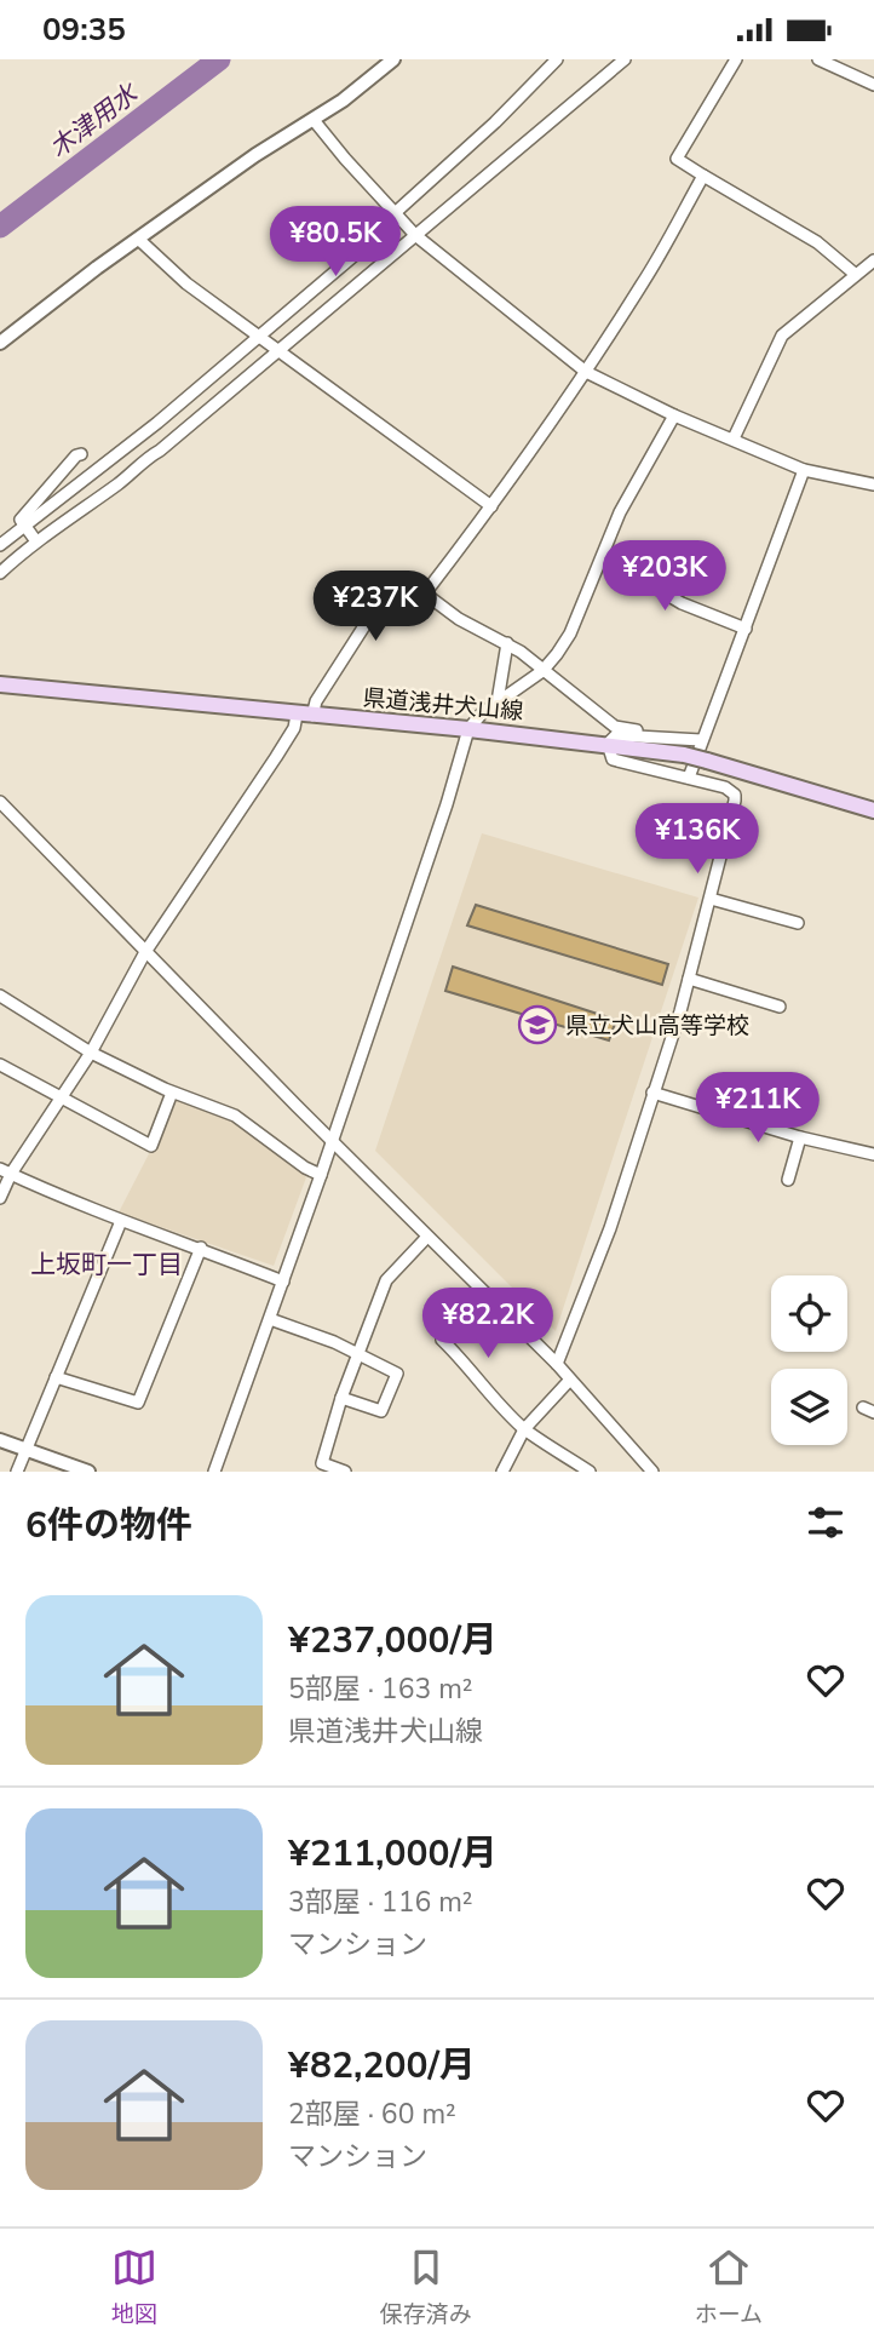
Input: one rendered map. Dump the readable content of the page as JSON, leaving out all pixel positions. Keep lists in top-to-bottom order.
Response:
{
  "streets": {
    "main road": ["県道浅井犬山線"]
  },
  "districts": ["上坂町一丁目"],
  "water": ["木津用水"],
  "places": {
    "school or university": ["県立犬山高等学校"]
  },
  "page": {
    "status": "09:35",
    "price": [
      "¥80.5K",
      "¥203K",
      "¥237K",
      "¥136K",
      "¥211K",
      "¥82.2K"
    ],
    "heading": "6件の物件",
    "list": [
      {
        "name": "¥237,000/月",
        "note": "5部屋 · 163 m² · 県道浅井犬山線"
      },
      {
        "name": "¥211,000/月",
        "note": "3部屋 · 116 m² · マンション"
      },
      {
        "name": "¥82,200/月",
        "note": "2部屋 · 60 m² · マンション"
      }
    ],
    "tabs": ["地図", "保存済み", "ホーム"]
  }
}
